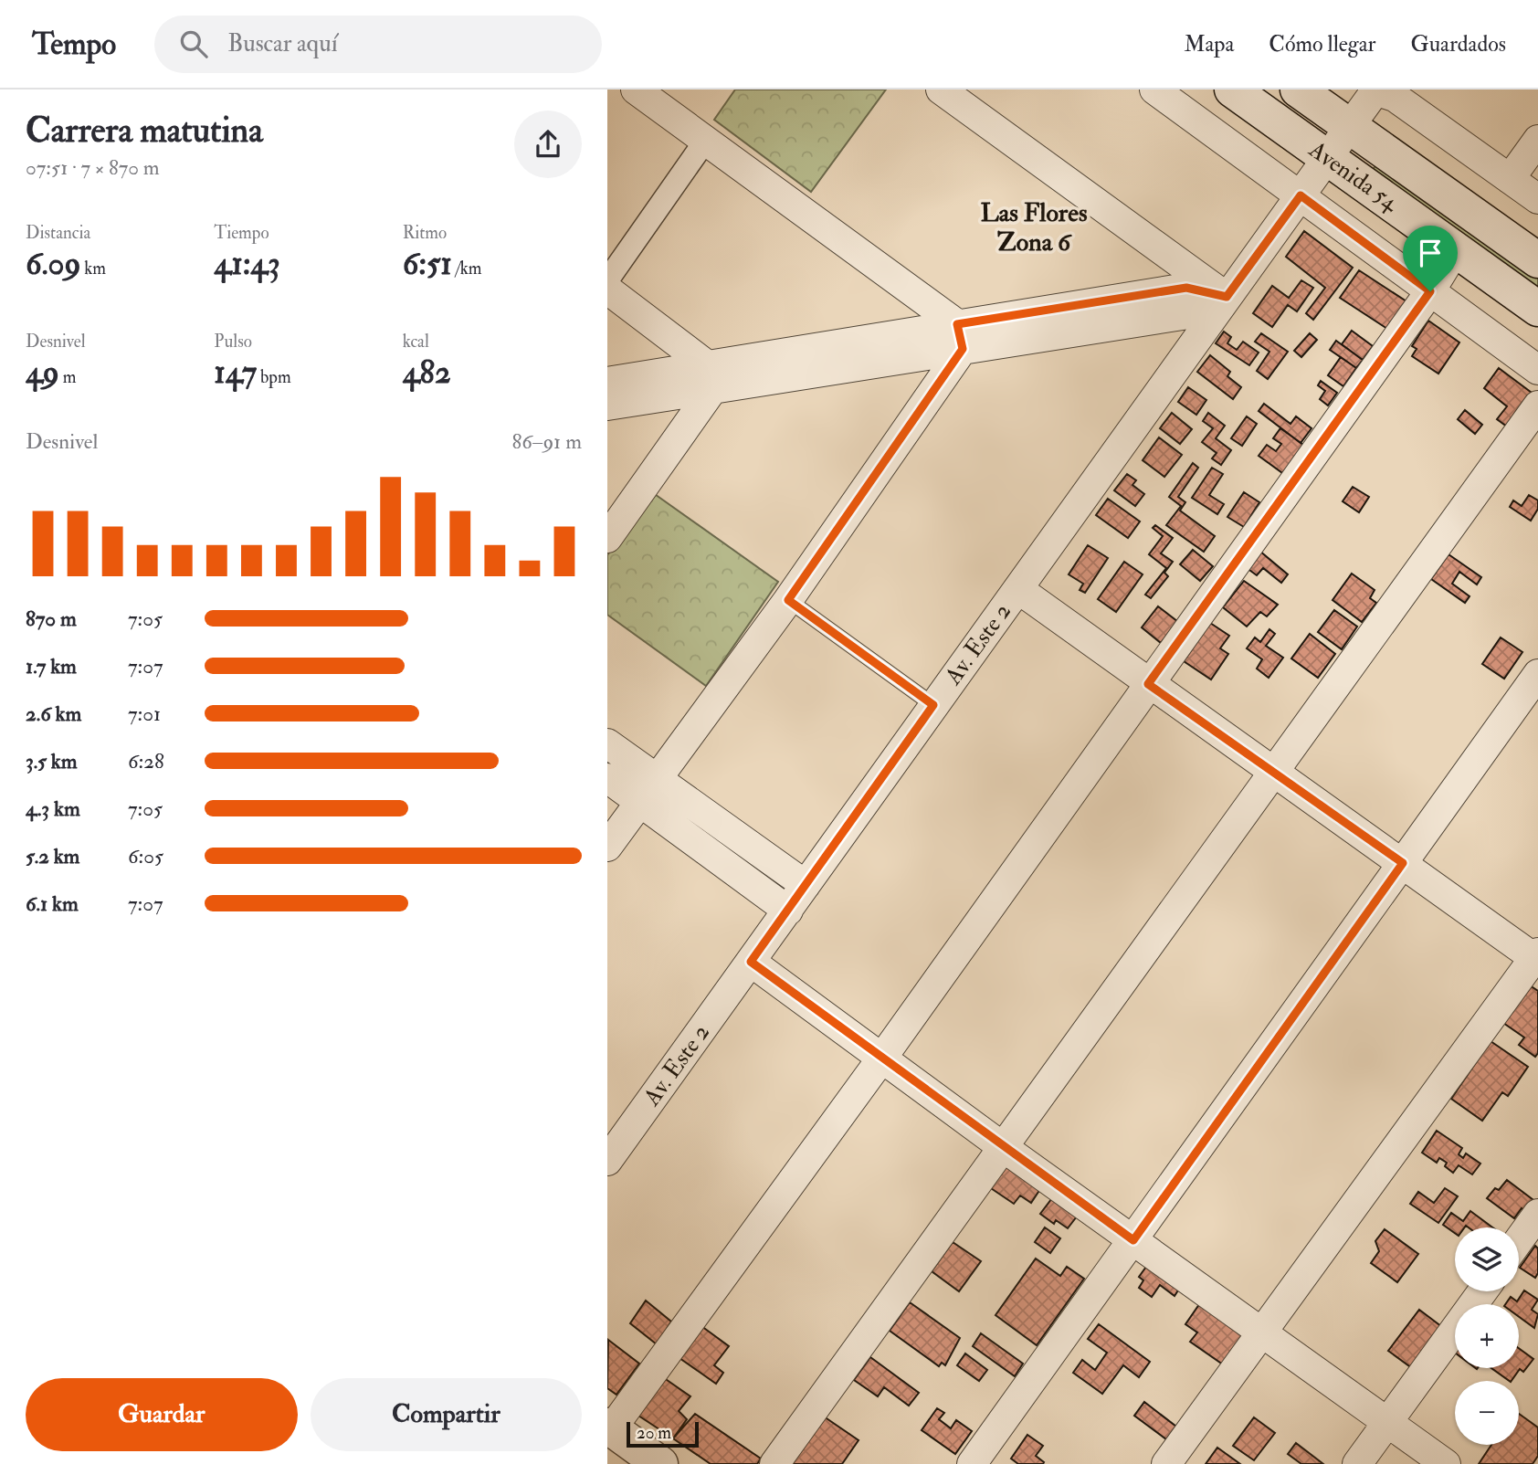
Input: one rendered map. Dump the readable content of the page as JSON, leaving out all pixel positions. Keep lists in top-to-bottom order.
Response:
{
  "streets": {
    "main road": ["Avenida 54"],
    "street": ["Av. Este 2"]
  },
  "crossings": [
    ["Avenida 54", "Av. Este 2"]
  ],
  "districts": ["Las Flores Zona 6"],
  "scale_bar": "20 m",
  "page": {
    "header": "Tempo",
    "search": "Buscar aquí",
    "nav": ["Mapa", "Cómo llegar", "Guardados"],
    "heading": ["Carrera matutina", "07:51 · 7 × 870 m"],
    "stats": [
      ["Distancia", "6.09 km"],
      ["Tiempo", "41:43"],
      ["Ritmo", "6:51 /km"],
      ["Desnivel", "49 m"],
      ["Pulso", "147 bpm"],
      ["kcal", "482"]
    ],
    "chart": ["Desnivel", "86–91 m"],
    "list": [
      {
        "name": "870 m",
        "note": "7:05"
      },
      {
        "name": "1.7 km",
        "note": "7:07"
      },
      {
        "name": "2.6 km",
        "note": "7:01"
      },
      {
        "name": "3.5 km",
        "note": "6:28"
      },
      {
        "name": "4.3 km",
        "note": "7:05"
      },
      {
        "name": "5.2 km",
        "note": "6:05"
      },
      {
        "name": "6.1 km",
        "note": "7:07"
      }
    ],
    "map_buttons": ["+", "−"],
    "buttons": ["Guardar", "Compartir"],
    "scale": "20 m"
  }
}
